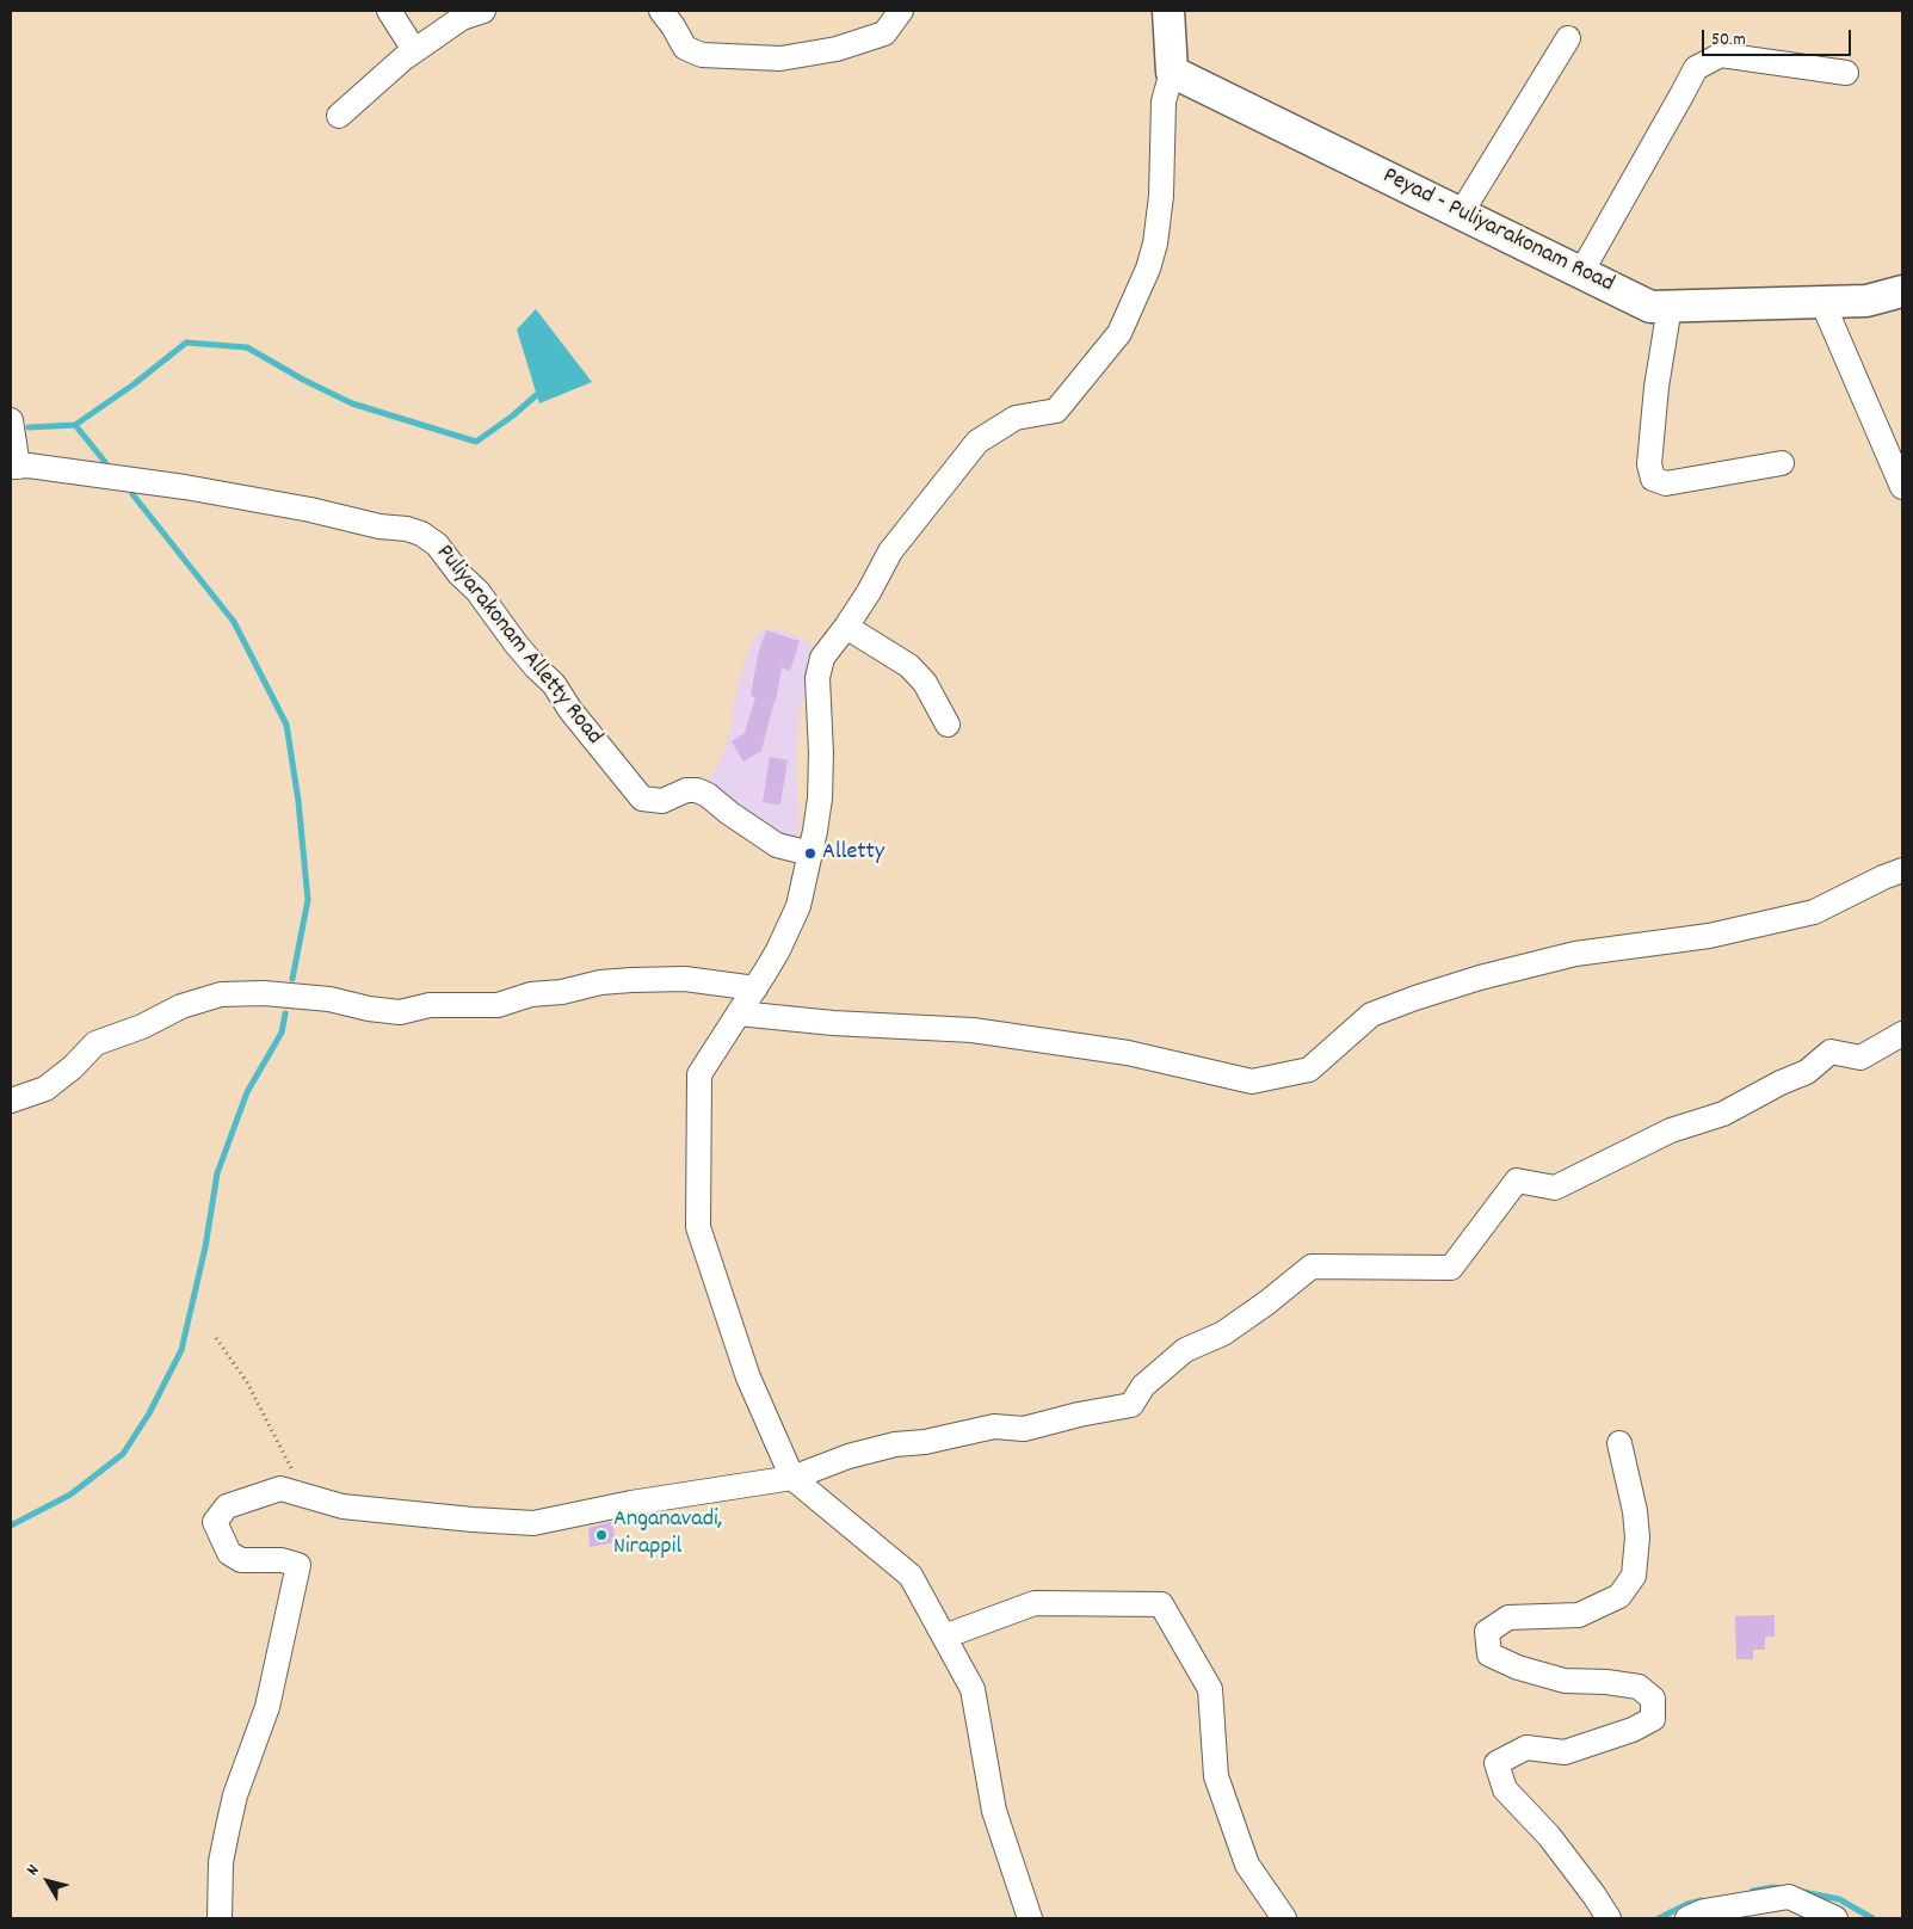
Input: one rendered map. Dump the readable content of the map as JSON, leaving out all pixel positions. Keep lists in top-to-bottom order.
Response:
{
  "streets": {
    "main road": ["Peyad - Puliyarakonam Road"],
    "street": ["Puliyarakonam Alletty Road"]
  },
  "places": ["Alletty", "Anganavadi, Nirappil"],
  "scale_bar": "50 m",
  "north": "top left"
}
